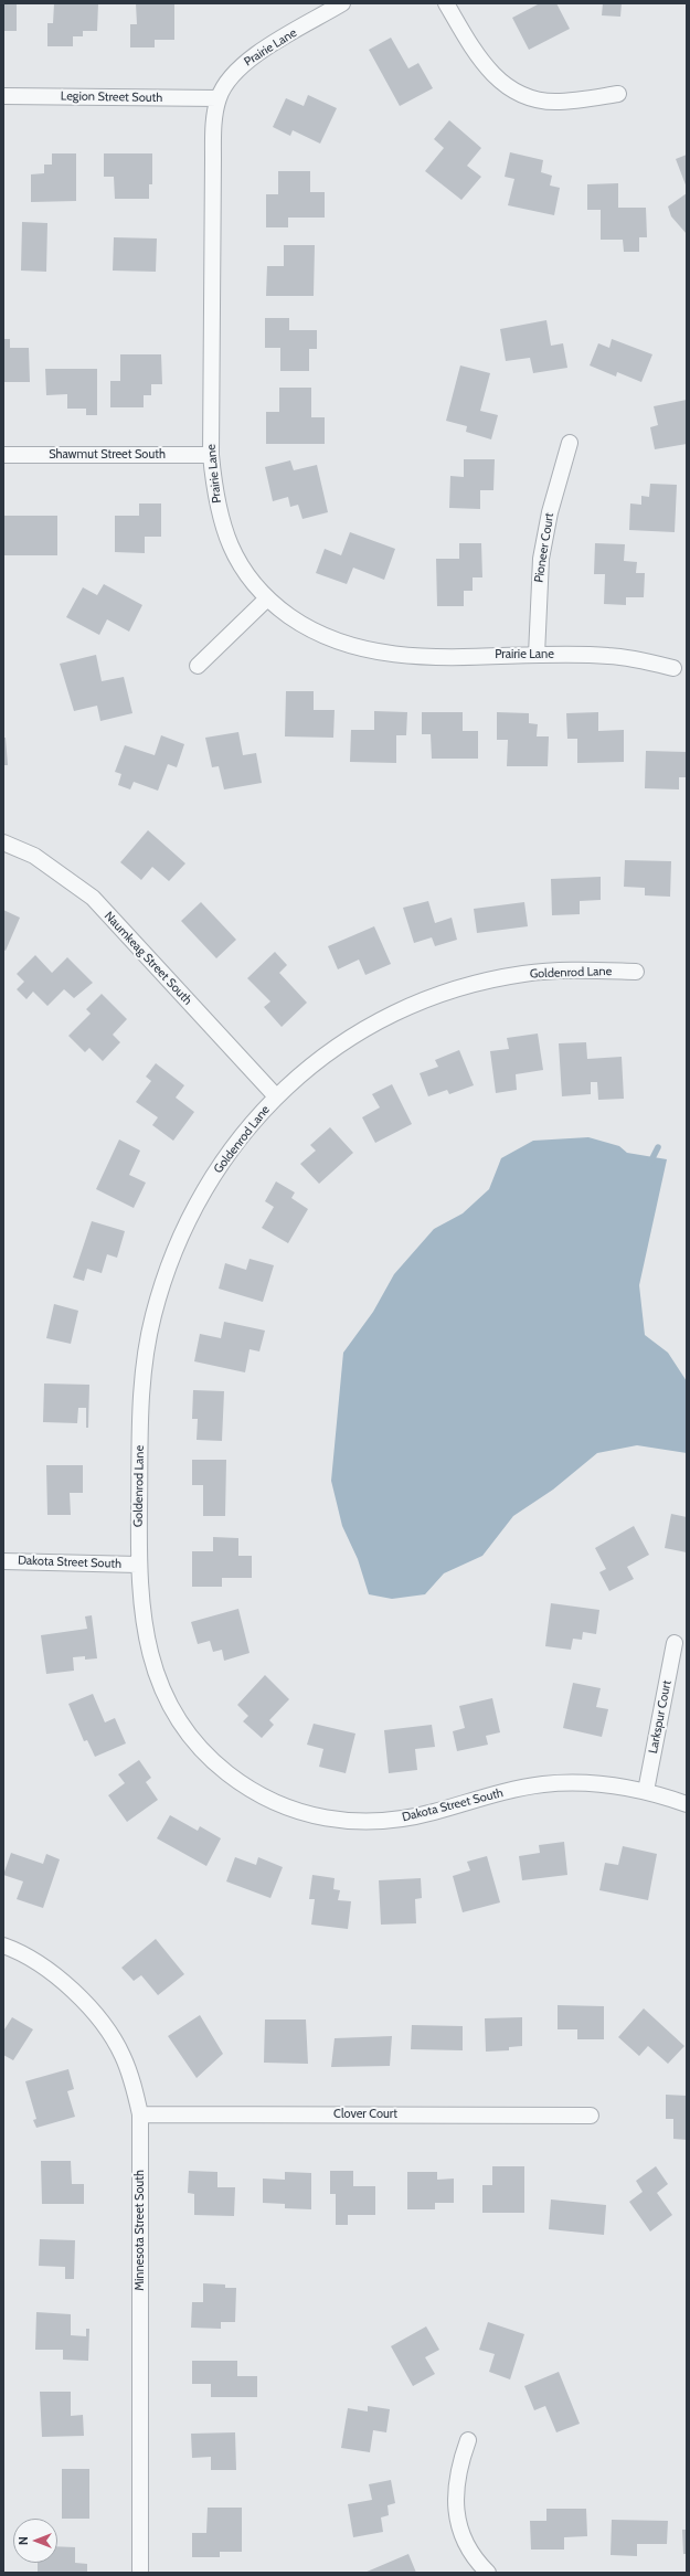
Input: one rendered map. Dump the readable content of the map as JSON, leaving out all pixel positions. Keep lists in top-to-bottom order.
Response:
{
  "streets": {
    "street": [
      "Prairie Lane",
      "Legion Street South",
      "Shawmut Street South",
      "Pioneer Court",
      "Naumkeag Street South",
      "Goldenrod Lane",
      "Dakota Street South",
      "Larkspur Court",
      "Clover Court",
      "Minnesota Street South"
    ]
  },
  "crossings": [
    ["Prairie Lane", "Legion Street South"],
    ["Prairie Lane", "Shawmut Street South"],
    ["Prairie Lane", "Pioneer Court"],
    ["Naumkeag Street South", "Goldenrod Lane"],
    ["Goldenrod Lane", "Dakota Street South"],
    ["Dakota Street South", "Larkspur Court"],
    ["Clover Court", "Minnesota Street South"]
  ],
  "north": "left"
}
